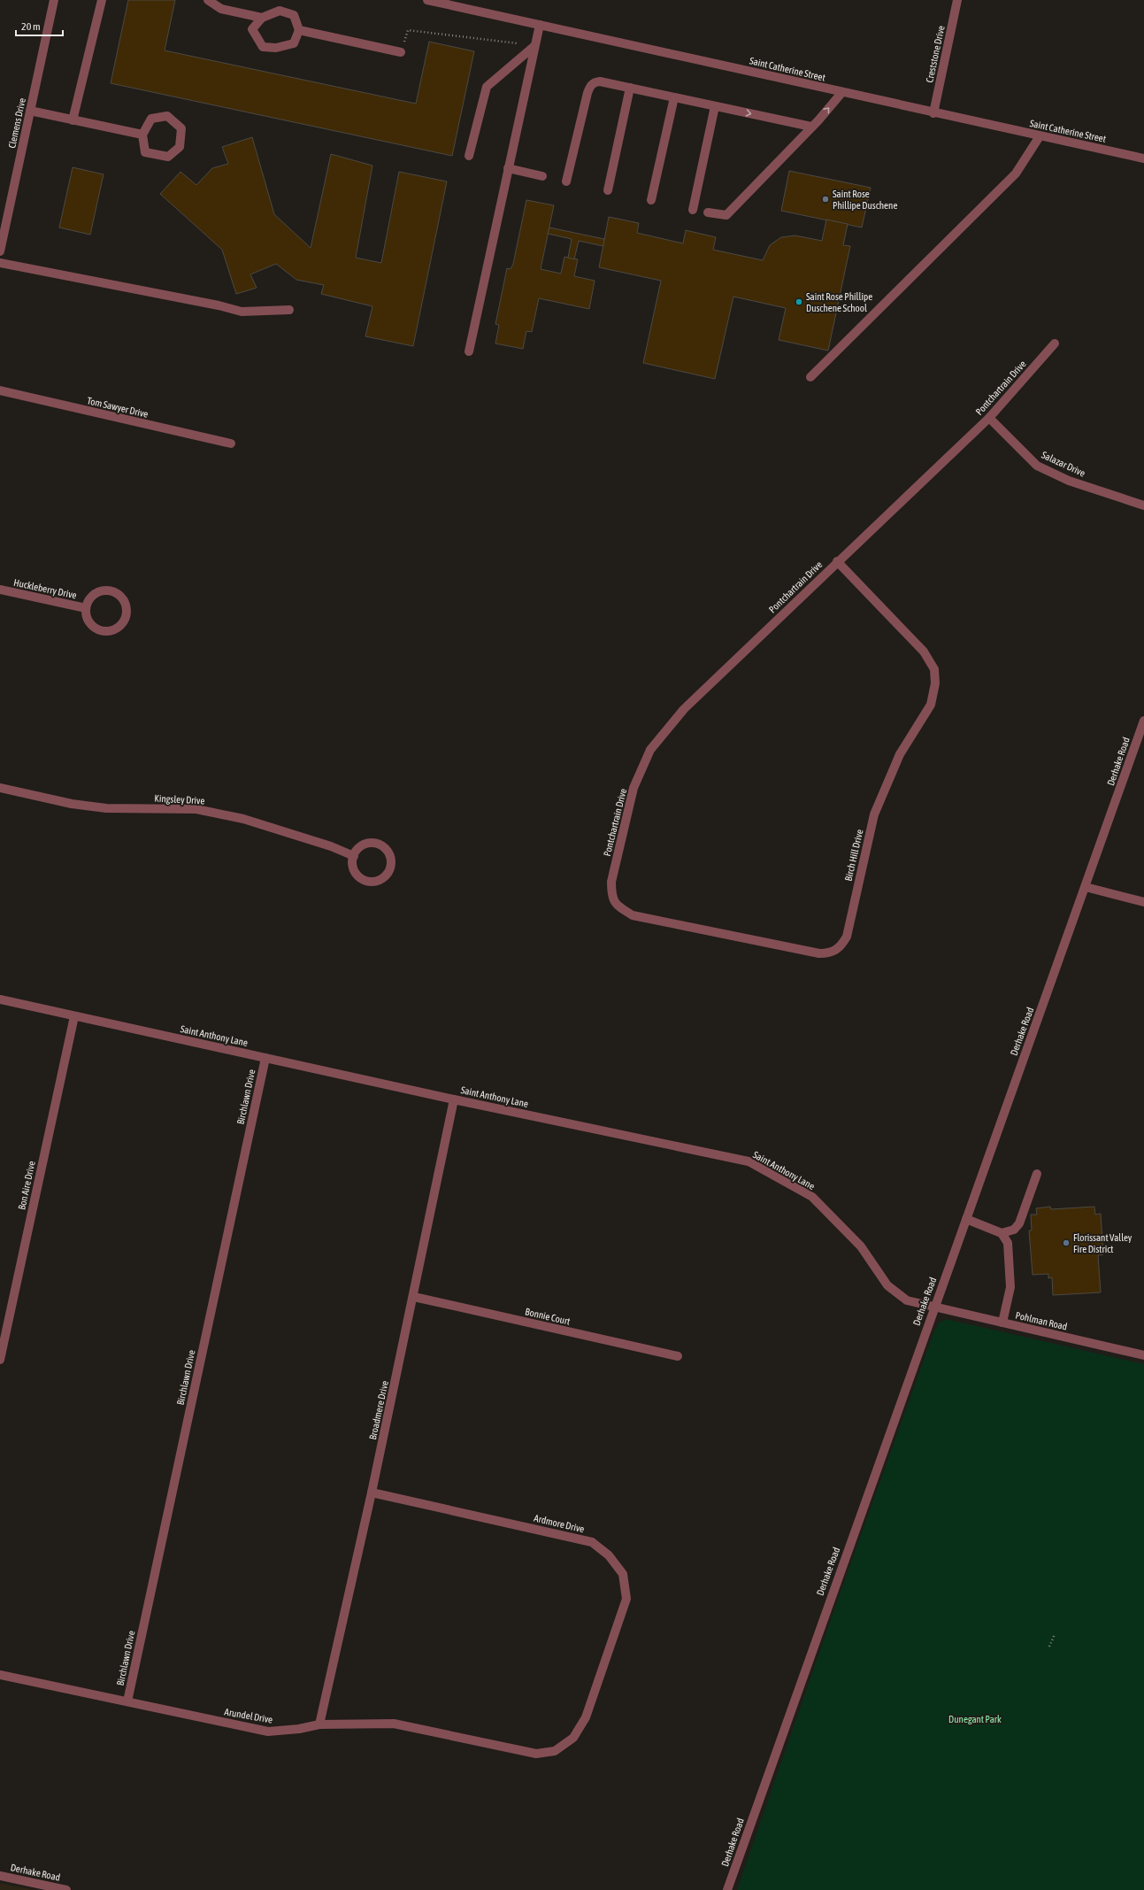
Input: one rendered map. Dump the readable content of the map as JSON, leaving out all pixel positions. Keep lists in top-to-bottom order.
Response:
{
  "streets": {
    "street": [
      "Creststone Drive",
      "Saint Catherine Street",
      "Clemens Drive",
      "Pontchartrain Drive",
      "Tom Sawyer Drive",
      "Salazar Drive",
      "Huckleberry Drive",
      "Derhake Road",
      "Kingsley Drive",
      "Birch Hill Drive",
      "Saint Anthony Lane",
      "Birchlawn Drive",
      "Bon Aire Drive",
      "Bonnie Court",
      "Pohlman Road",
      "Broadmere Drive",
      "Ardmore Drive",
      "Arundel Drive"
    ]
  },
  "crossings": [
    ["Creststone Drive", "Saint Catherine Street"],
    ["Pontchartrain Drive", "Salazar Drive"],
    ["Pontchartrain Drive", "Birch Hill Drive"],
    ["Derhake Road", "Saint Anthony Lane"],
    ["Derhake Road", "Pohlman Road"],
    ["Saint Anthony Lane", "Birchlawn Drive"],
    ["Saint Anthony Lane", "Bon Aire Drive"],
    ["Saint Anthony Lane", "Pohlman Road"],
    ["Saint Anthony Lane", "Broadmere Drive"],
    ["Birchlawn Drive", "Arundel Drive"],
    ["Bonnie Court", "Broadmere Drive"],
    ["Broadmere Drive", "Ardmore Drive"],
    ["Broadmere Drive", "Arundel Drive"],
    ["Ardmore Drive", "Arundel Drive"]
  ],
  "parks": ["Dunegant Park"],
  "places": ["Saint Rose Phillipe Duschene", "Saint Rose Phillipe Duschene School", "Florissant Valley Fire District"],
  "scale_bar": "20 m"
}
